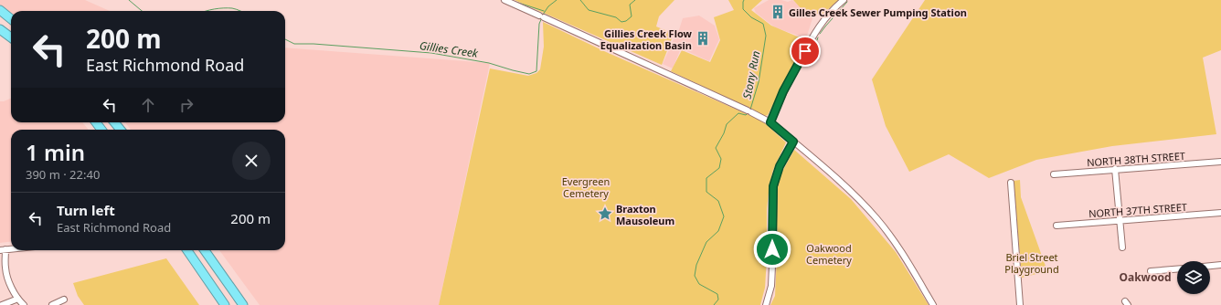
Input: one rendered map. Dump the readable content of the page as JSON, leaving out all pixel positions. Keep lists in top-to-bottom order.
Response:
{
  "streets": {
    "street": ["NORTH 38TH STREET", "NORTH 37TH STREET"]
  },
  "districts": ["Oakwood"],
  "water": ["Gillies Creek", "Stony Run"],
  "parks": ["Evergreen Cemetery", "Oakwood Cemetery", "Briel Street Playground"],
  "places": {
    "building": ["Gilles Creek Sewer Pumping Station", "Gillies Creek Flow Equalization Basin"],
    "place": ["Braxton Mausoleum"]
  },
  "page": {
    "turn": ["200 m", "East Richmond Road"],
    "heading": ["1 min", "390 m · 22:40"],
    "list": [
      {
        "name": "Turn left",
        "note": "East Richmond Road",
        "value": "200 m"
      }
    ]
  }
}
